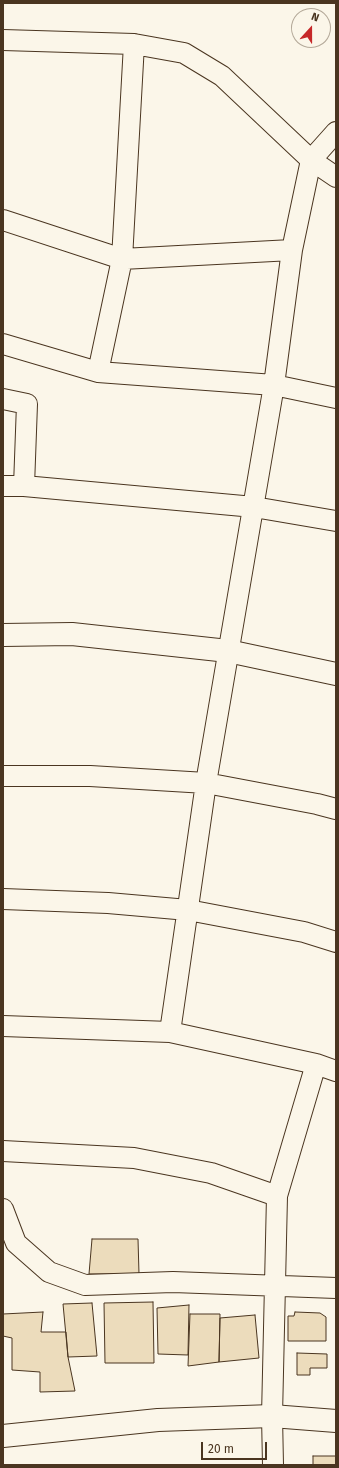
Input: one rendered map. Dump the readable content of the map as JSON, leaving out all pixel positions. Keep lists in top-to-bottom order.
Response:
{
  "scale_bar": "20 m",
  "north": "top"
}
